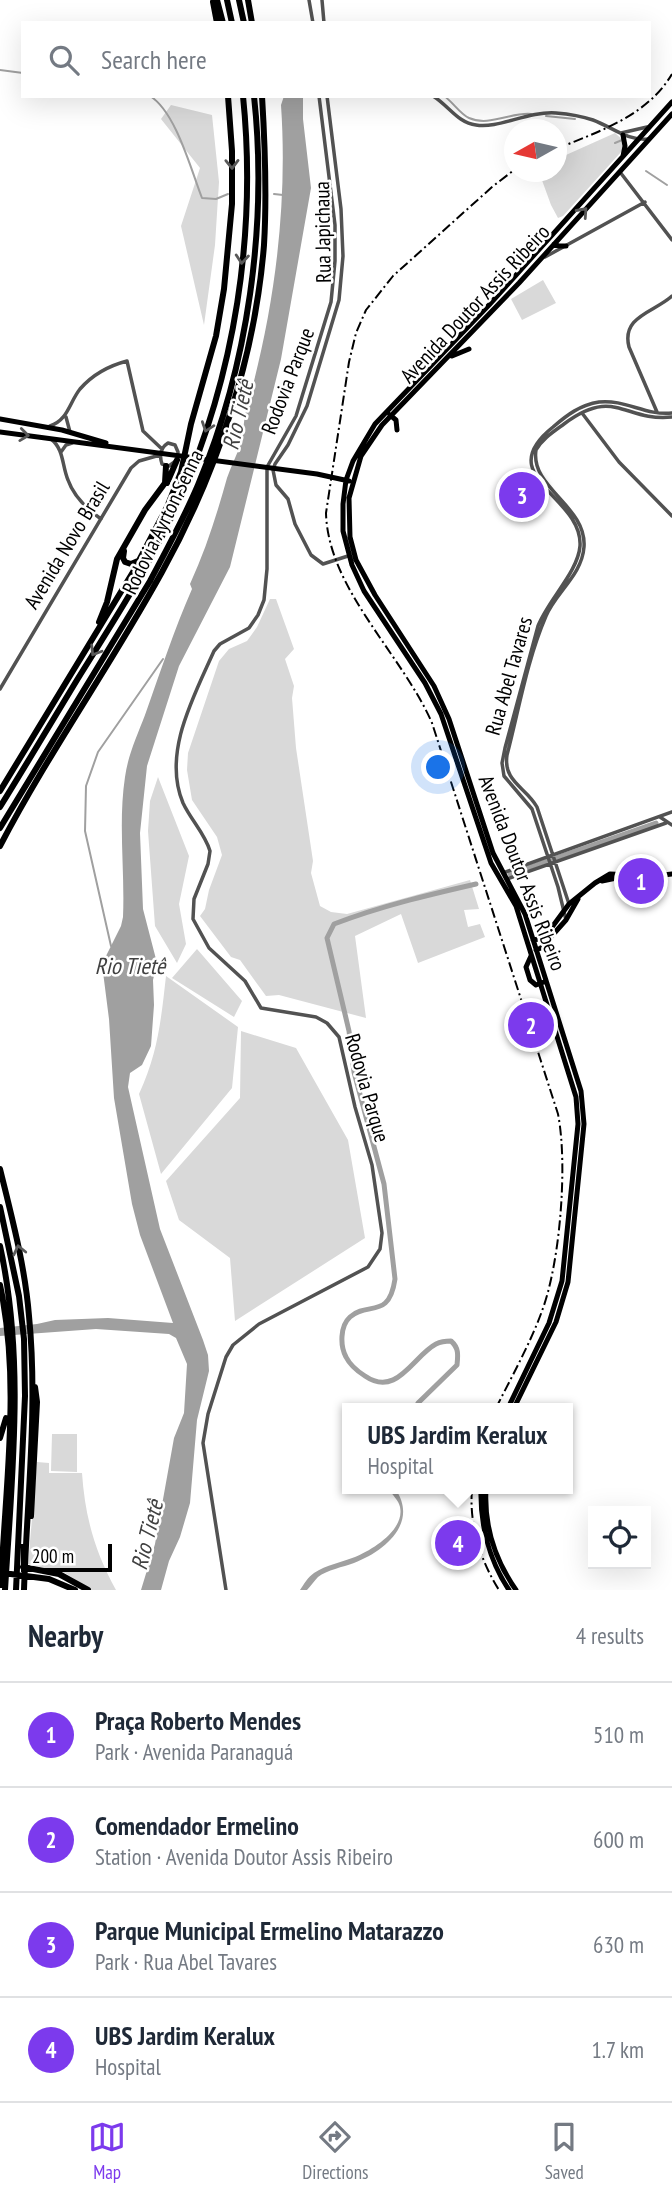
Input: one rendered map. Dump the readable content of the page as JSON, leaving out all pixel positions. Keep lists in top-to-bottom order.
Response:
{
  "streets": {
    "highway": ["Rodovia Ayrton Senna"],
    "main road": ["Avenida Doutor Assis Ribeiro"],
    "street": [
      "Rua Japichaua",
      "Rodovia Parque",
      "Avenida Novo Brasil",
      "Rua Abel Tavares"
    ]
  },
  "crossings": [
    ["Rua Japichaua", "Avenida Doutor Assis Ribeiro"]
  ],
  "water": ["Rio Tietê"],
  "scale_bar": "200 m",
  "north": "left",
  "page": {
    "search": "Search here",
    "pins": [
      "3",
      "1",
      "2",
      "4"
    ],
    "popup": ["UBS Jardim Keralux", "Hospital"],
    "scale": "200 m",
    "heading": ["Nearby", "4 results"],
    "list": [
      {
        "mark": "1",
        "name": "Praça Roberto Mendes",
        "note": "Park · Avenida Paranaguá",
        "value": "510 m"
      },
      {
        "mark": "2",
        "name": "Comendador Ermelino",
        "note": "Station · Avenida Doutor Assis Ribeiro",
        "value": "600 m"
      },
      {
        "mark": "3",
        "name": "Parque Municipal Ermelino Matarazzo",
        "note": "Park · Rua Abel Tavares",
        "value": "630 m"
      },
      {
        "mark": "4",
        "name": "UBS Jardim Keralux",
        "note": "Hospital",
        "value": "1.7 km"
      }
    ],
    "nav": ["Map", "Directions", "Saved"]
  }
}
